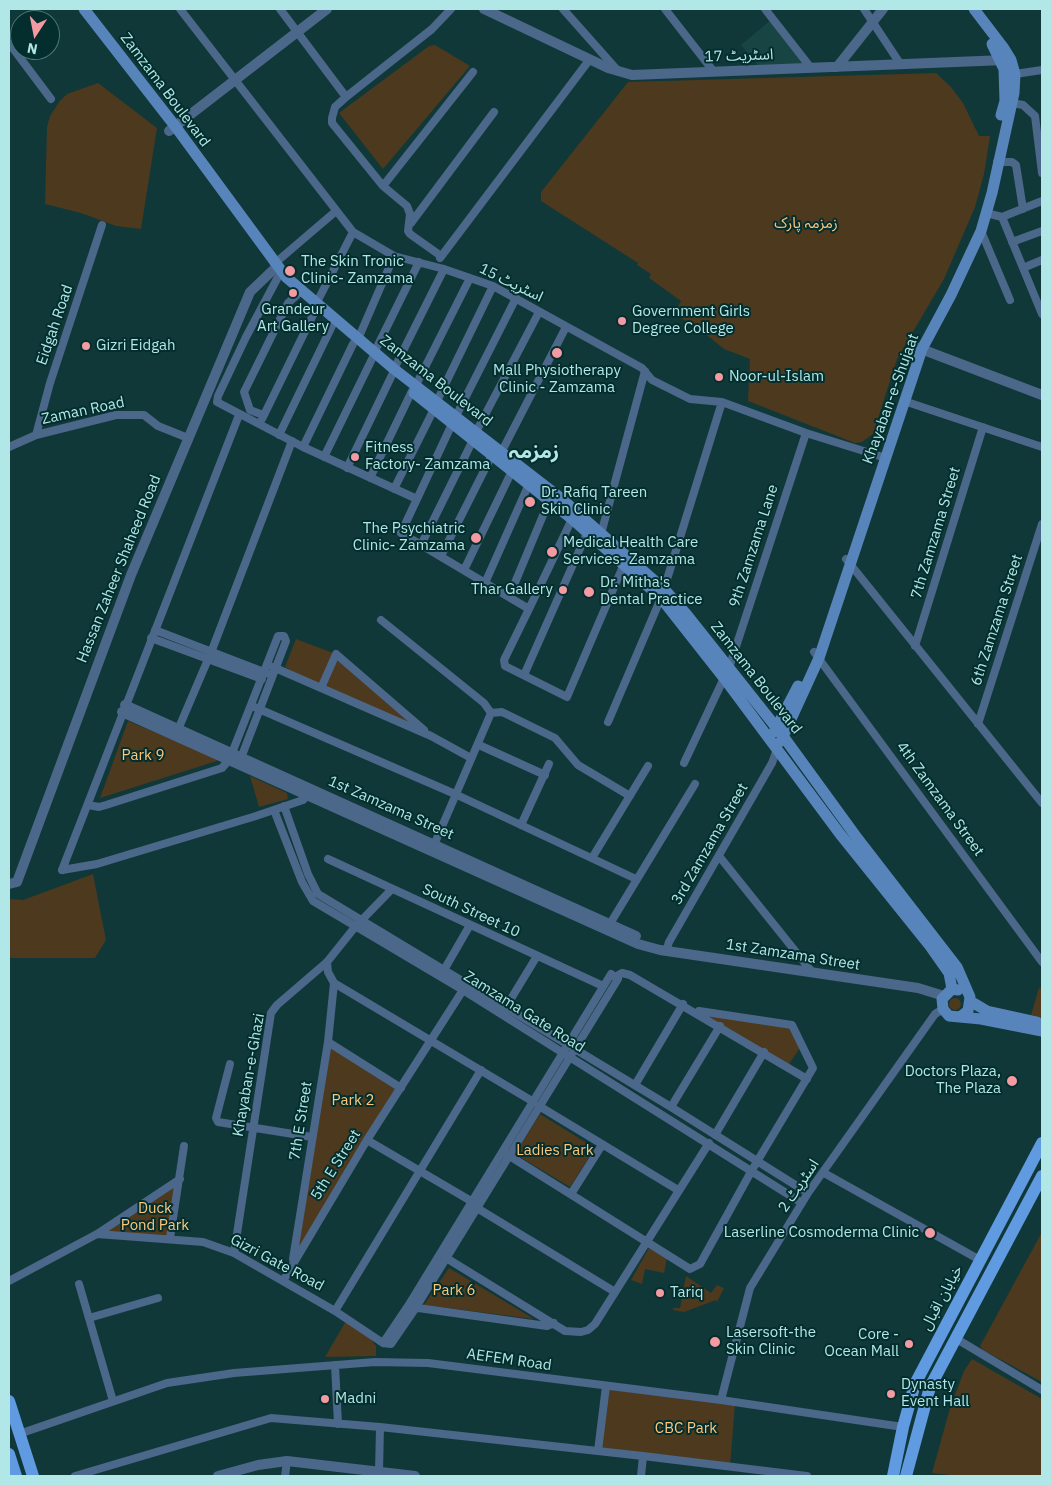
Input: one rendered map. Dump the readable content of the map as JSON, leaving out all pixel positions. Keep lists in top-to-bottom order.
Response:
{
  "streets": {
    "main road": ["Zamzama Boulevard", "Khayaban-e-Shujaat", "خیابان اقبال"],
    "street": [
      "اسٹریٹ 17",
      "اسٹریٹ 15",
      "Eidgah Road",
      "Zaman Road",
      "7th Zamzama Street",
      "9th Zamzama Lane",
      "Hassan Zaheer Shaheed Road",
      "6th Zamzama Street",
      "4th Zamzama Street",
      "1st Zamzama Street",
      "3rd Zamzama Street",
      "South Street 10",
      "Zamzama Gate Road",
      "Khayaban-e-Ghazi",
      "7th E Street",
      "5th E Street",
      "اسٹریٹ 2",
      "Gizri Gate Road",
      "AEFEM Road"
    ]
  },
  "crossings": [
    ["اسٹریٹ 17", "Khayaban-e-Shujaat"],
    ["Zamzama Boulevard", "Khayaban-e-Shujaat"],
    ["Zamzama Boulevard", "9th Zamzama Lane"],
    ["Zamzama Boulevard", "Hassan Zaheer Shaheed Road"],
    ["Zamzama Boulevard", "1st Zamzama Street"],
    ["Zamzama Boulevard", "3rd Zamzama Street"],
    ["Zamzama Boulevard", "اسٹریٹ 2"],
    ["اسٹریٹ 15", "Khayaban-e-Shujaat"],
    ["اسٹریٹ 15", "9th Zamzama Lane"],
    ["Eidgah Road", "Zaman Road"],
    ["Khayaban-e-Shujaat", "4th Zamzama Street"],
    ["Khayaban-e-Shujaat", "3rd Zamzama Street"],
    ["Zaman Road", "Hassan Zaheer Shaheed Road"],
    ["1st Zamzama Street", "3rd Zamzama Street"],
    ["1st Zamzama Street", "اسٹریٹ 2"],
    ["South Street 10", "Khayaban-e-Ghazi"],
    ["Zamzama Gate Road", "Khayaban-e-Ghazi"],
    ["Zamzama Gate Road", "5th E Street"],
    ["Zamzama Gate Road", "اسٹریٹ 2"],
    ["Khayaban-e-Ghazi", "Gizri Gate Road"],
    ["7th E Street", "5th E Street"],
    ["5th E Street", "Gizri Gate Road"],
    ["اسٹریٹ 2", "AEFEM Road"],
    ["خیابان اقبال", "AEFEM Road"]
  ],
  "districts": ["زمزمہ"],
  "parks": [
    "زمزمہ پارک",
    "Park 9",
    "Park 2",
    "Ladies Park",
    "Duck Pond Park",
    "Park 6",
    "CBC Park"
  ],
  "places": [
    "The Skin Tronic Clinic- Zamzama",
    "Grandeur Art Gallery",
    "Government Girls Degree College",
    "Gizri Eidgah",
    "Mall Physiotherapy Clinic - Zamzama",
    "Noor-ul-Islam",
    "Fitness Factory- Zamzama",
    "Dr. Rafiq Tareen Skin Clinic",
    "The Psychiatric Clinic- Zamzama",
    "Medical Health Care Services- Zamzama",
    "Thar Gallery",
    "Dr. Mitha's Dental Practice",
    "Doctors Plaza, The Plaza",
    "Laserline Cosmoderma Clinic",
    "Tariq",
    "Lasersoft-the Skin Clinic",
    "Core - Ocean Mall",
    "Dynasty Event Hall",
    "Madni"
  ],
  "north": "bottom"
}
